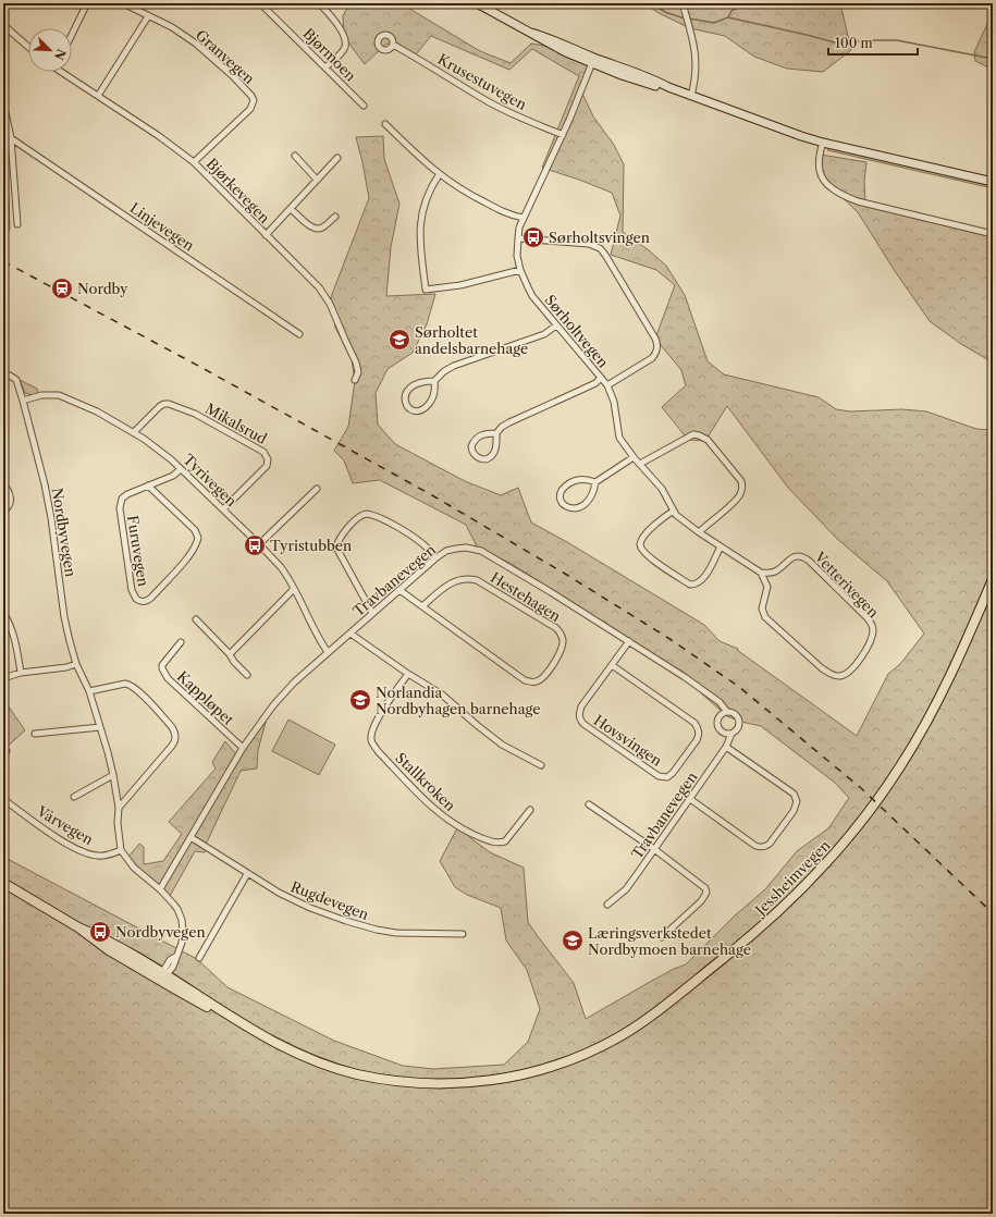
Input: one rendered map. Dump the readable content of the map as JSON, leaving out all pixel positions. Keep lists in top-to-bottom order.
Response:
{
  "streets": {
    "main road": ["Jessheimvegen"],
    "street": [
      "Bjørmoen",
      "Granvegen",
      "Krusestuvegen",
      "Bjørkevegen",
      "Linjevegen",
      "Sørholtvegen",
      "Mikalsrud",
      "Tyrivegen",
      "Nordbyvegen",
      "Furuvegen",
      "Travbanevegen",
      "Vetterivegen",
      "Hestehagen",
      "Kappløpet",
      "Hovsvingen",
      "Stallkroken",
      "Vårvegen",
      "Rugdevegen"
    ]
  },
  "crossings": [
    ["Granvegen", "Bjørkevegen"],
    ["Krusestuvegen", "Sørholtvegen"],
    ["Sørholtvegen", "Vetterivegen"],
    ["Mikalsrud", "Tyrivegen"],
    ["Tyrivegen", "Nordbyvegen"],
    ["Tyrivegen", "Furuvegen"],
    ["Tyrivegen", "Travbanevegen"],
    ["Nordbyvegen", "Vårvegen"],
    ["Travbanevegen", "Hestehagen"],
    ["Travbanevegen", "Kappløpet"],
    ["Travbanevegen", "Hovsvingen"],
    ["Travbanevegen", "Rugdevegen"]
  ],
  "places": {
    "bus stop": ["Sørholtsvingen", "Tyristubben", "Nordbyvegen"],
    "station": ["Nordby"],
    "school or university": ["Sørholtet andelsbarnehage", "Norlandia Nordbyhagen barnehage", "Læringsverkstedet Nordbymoen barnehage"]
  },
  "scale_bar": "100 m",
  "north": "bottom right"
}
